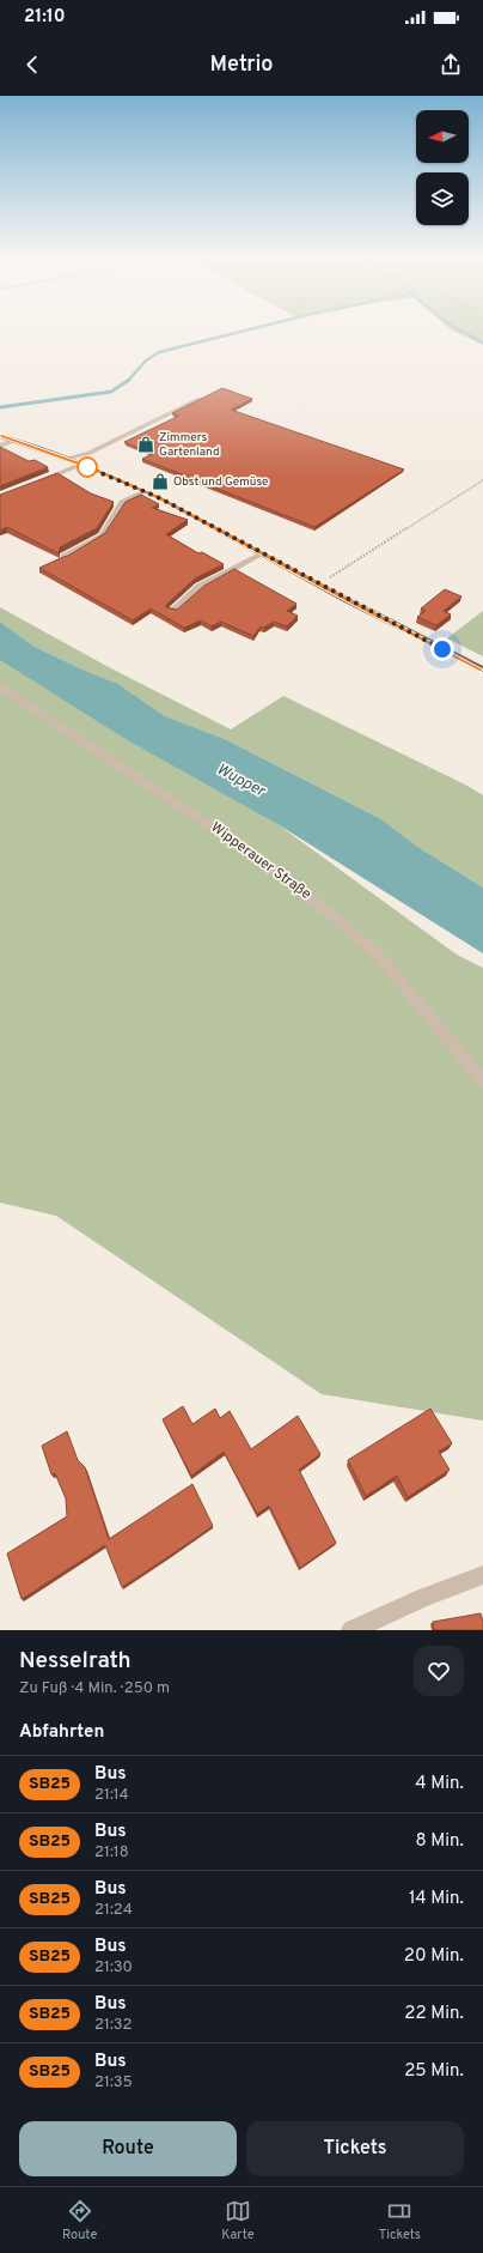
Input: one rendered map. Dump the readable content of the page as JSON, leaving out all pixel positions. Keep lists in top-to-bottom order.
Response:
{
  "streets": {
    "street": ["Wipperauer Straße"]
  },
  "water": ["Wupper"],
  "places": {
    "shop": ["Zimmers Gartenland", "Obst und Gemüse"]
  },
  "lines": ["bus line SB25"],
  "north": "left",
  "page": {
    "status": "21:10",
    "header": "Metrio",
    "heading": [
      ["Nesselrath", "Zu Fuß · 4 Min. · 250 m"],
      "Abfahrten"
    ],
    "list": [
      {
        "mark": "SB25",
        "name": "Bus",
        "note": "21:14",
        "value": "4 Min."
      },
      {
        "mark": "SB25",
        "name": "Bus",
        "note": "21:18",
        "value": "8 Min."
      },
      {
        "mark": "SB25",
        "name": "Bus",
        "note": "21:24",
        "value": "14 Min."
      },
      {
        "mark": "SB25",
        "name": "Bus",
        "note": "21:30",
        "value": "20 Min."
      },
      {
        "mark": "SB25",
        "name": "Bus",
        "note": "21:32",
        "value": "22 Min."
      },
      {
        "mark": "SB25",
        "name": "Bus",
        "note": "21:35",
        "value": "25 Min."
      }
    ],
    "buttons": ["Route", "Tickets"],
    "tabs": ["Route", "Karte", "Tickets"]
  }
}
